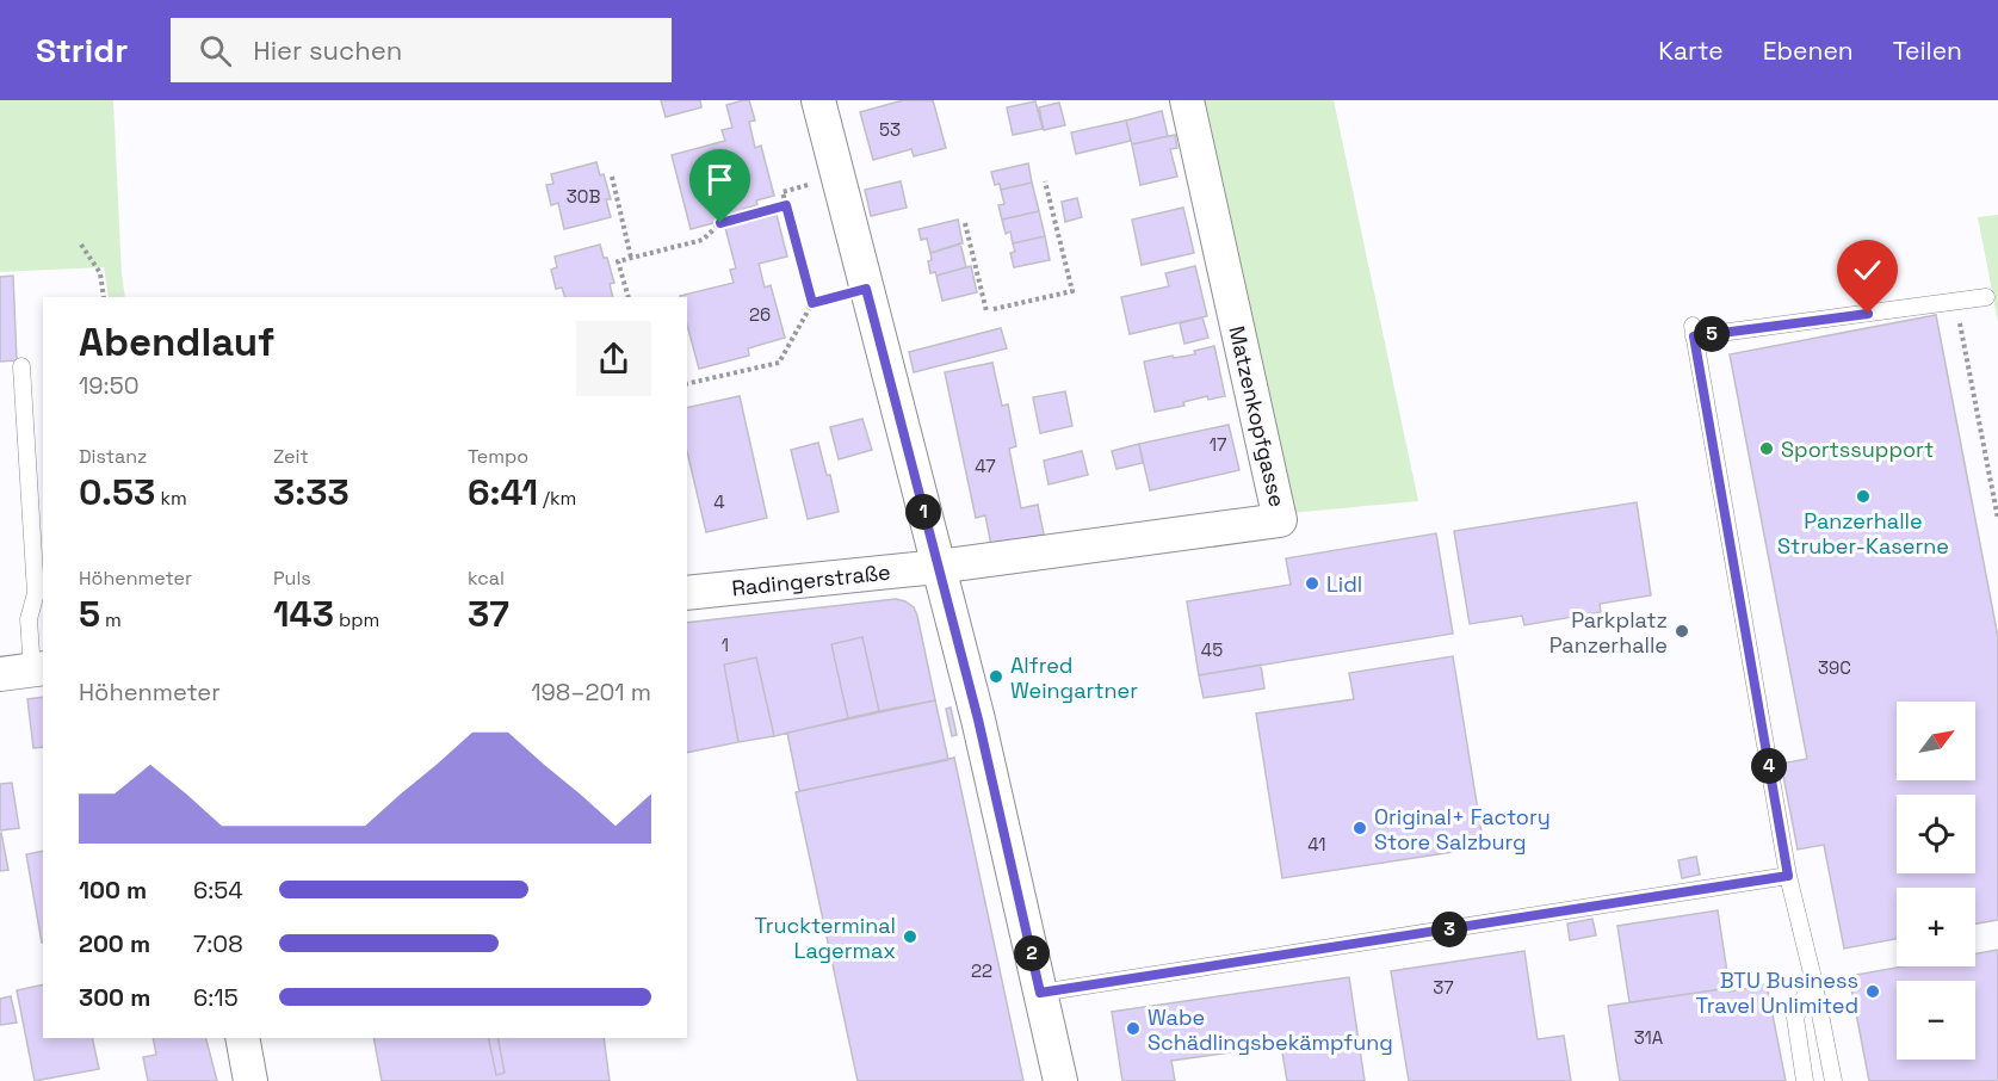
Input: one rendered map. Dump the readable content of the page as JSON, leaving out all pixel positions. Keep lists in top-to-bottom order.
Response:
{
  "streets": {
    "street": ["Matzenkopfgasse", "Radingerstraße"]
  },
  "crossings": [
    ["Matzenkopfgasse", "Radingerstraße"]
  ],
  "places": [
    "Sportssupport",
    "Panzerhalle Struber-Kaserne",
    "Lidl",
    "Parkplatz Panzerhalle",
    "Alfred Weingartner",
    "Original+ Factory Store Salzburg",
    "Truckterminal Lagermax",
    "BTU Business Travel Unlimited",
    "Wabe Schädlingsbekämpfung"
  ],
  "house_numbers": [
    "53",
    "30B",
    "26",
    "17",
    "47",
    "4",
    "1",
    "45",
    "39C",
    "41",
    "22",
    "37",
    "31A"
  ],
  "north": "top right",
  "page": {
    "header": "Stridr",
    "search": "Hier suchen",
    "nav": ["Karte", "Ebenen", "Teilen"],
    "heading": ["Abendlauf", "19:50"],
    "pins": [
      "5",
      "1",
      "4",
      "3",
      "2"
    ],
    "stats": [
      ["Distanz", "0.53 km"],
      ["Zeit", "3:33"],
      ["Tempo", "6:41 /km"],
      ["Höhenmeter", "5 m"],
      ["Puls", "143 bpm"],
      ["kcal", "37"]
    ],
    "chart": ["Höhenmeter", "198–201 m"],
    "map_buttons": ["+", "−"],
    "list": [
      {
        "name": "100 m",
        "note": "6:54"
      },
      {
        "name": "200 m",
        "note": "7:08"
      },
      {
        "name": "300 m",
        "note": "6:15"
      }
    ]
  }
}
